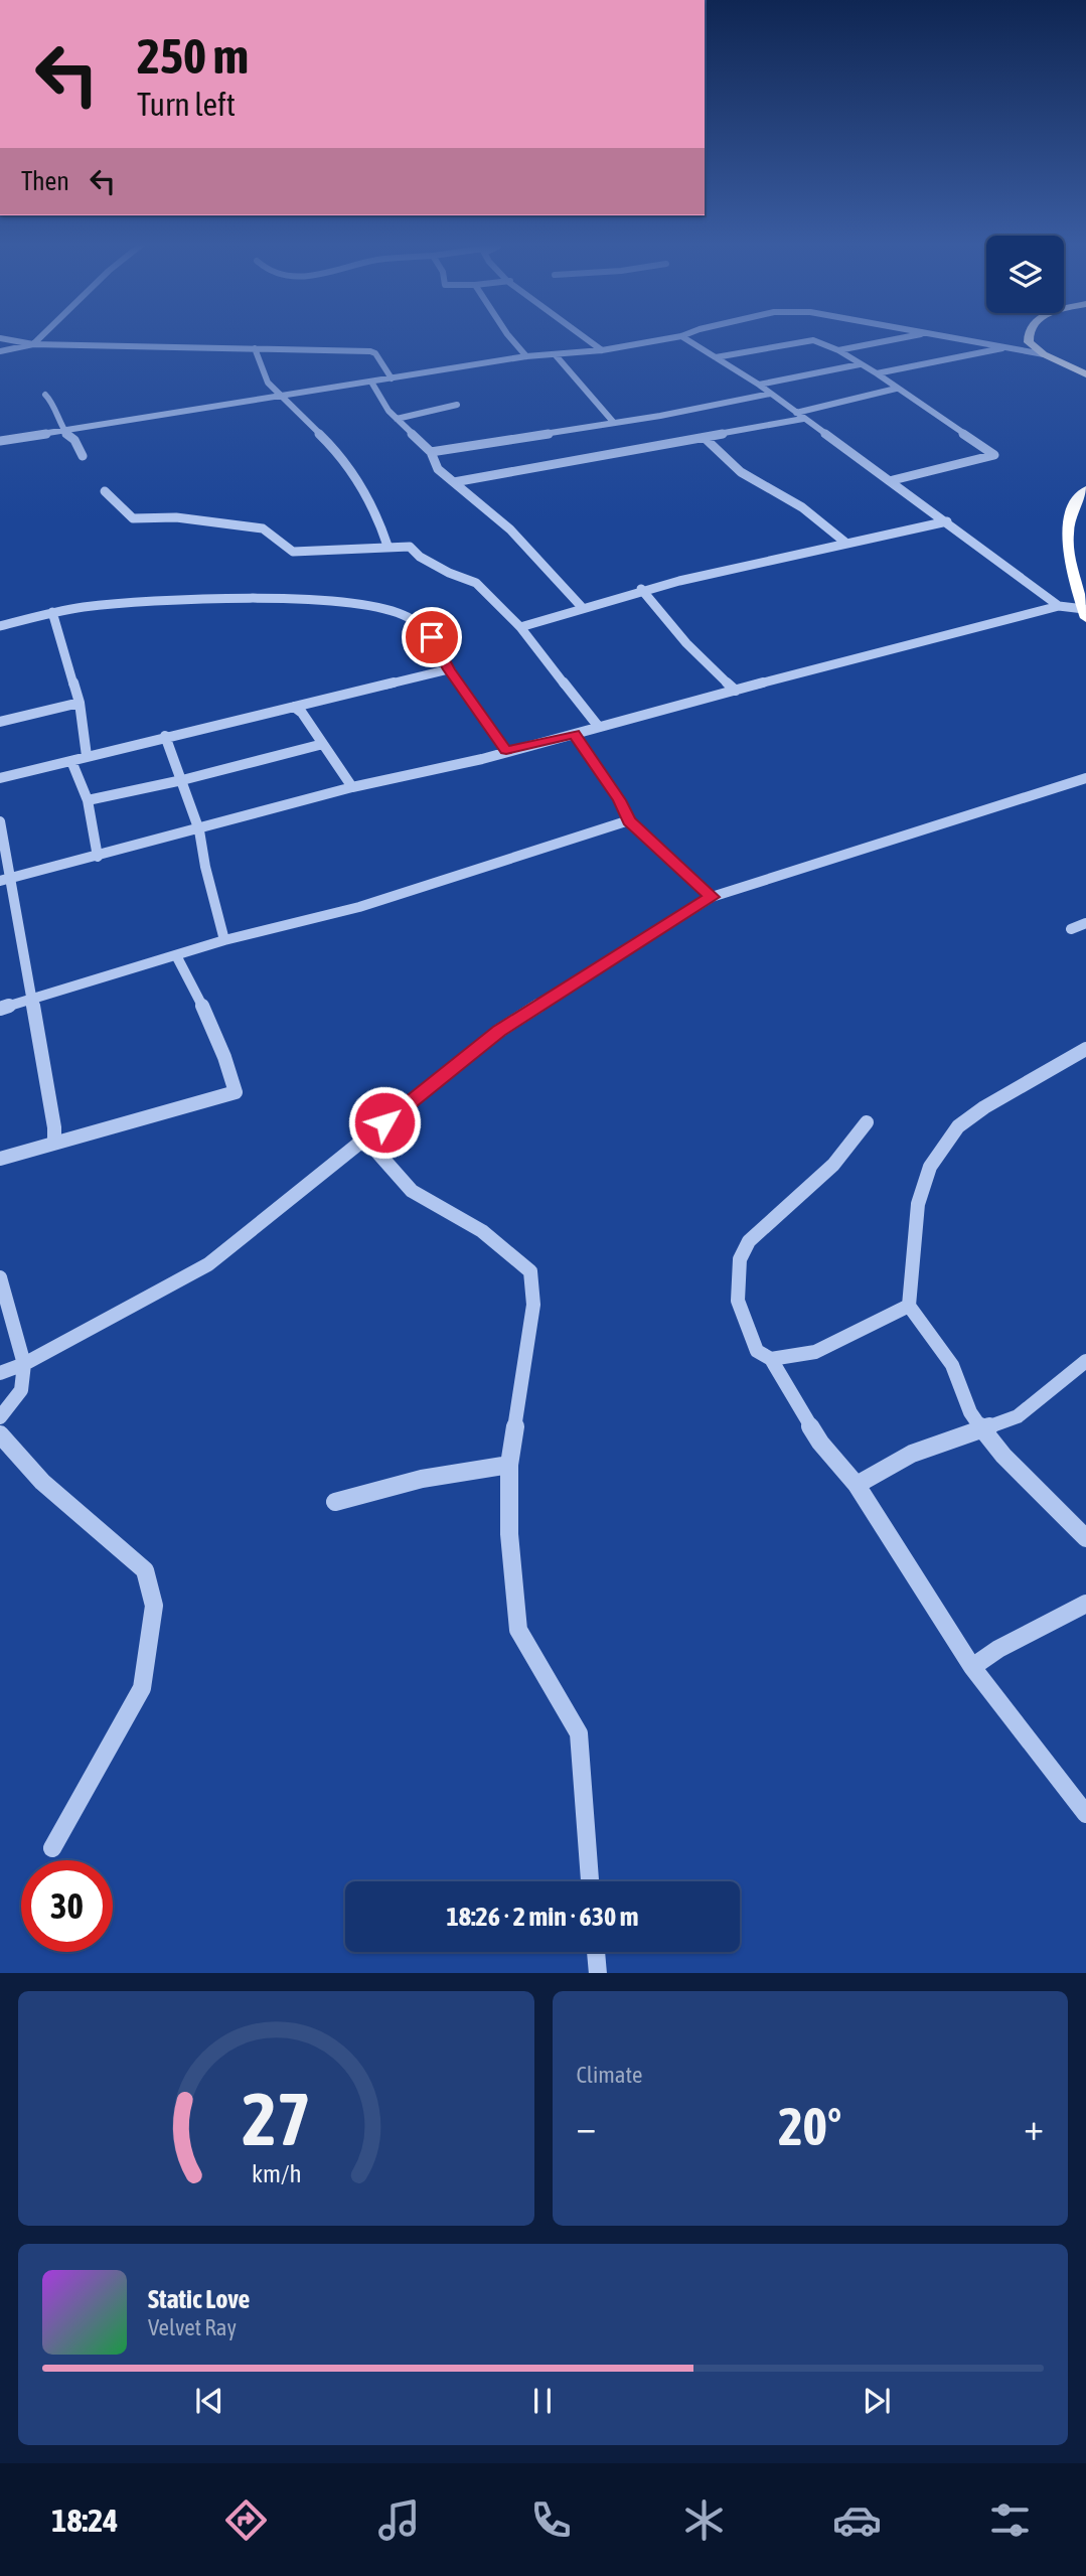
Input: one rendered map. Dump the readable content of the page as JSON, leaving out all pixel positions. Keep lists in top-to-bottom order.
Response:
{
  "page": {
    "turn": ["250 m", "Turn left"],
    "then": "Then",
    "limit": "30",
    "trip": "18:26 · 2 min · 630 m",
    "tile": "Climate",
    "heat": ["−", "20°", "+"],
    "song": ["Static Love", "Velvet Ray"],
    "tabs": "18:24",
    "gauge": ["27", "km/h"]
  }
}
